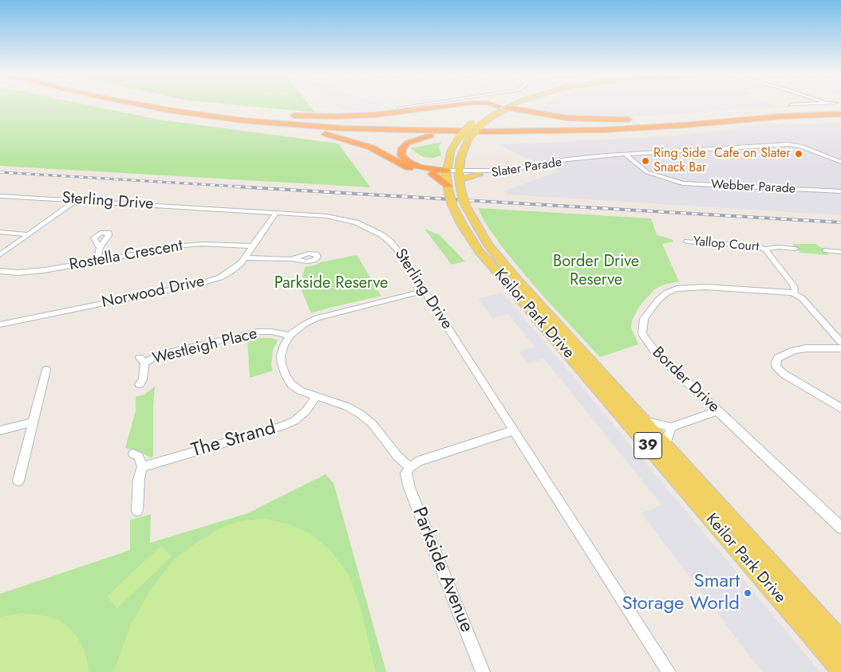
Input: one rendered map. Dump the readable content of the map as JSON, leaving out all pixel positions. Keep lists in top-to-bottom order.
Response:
{
  "streets": {
    "main road": ["Keilor Park Drive", "39"],
    "street": [
      "Slater Parade",
      "Webber Parade",
      "Sterling Drive",
      "Yallop Court",
      "Rostella Crescent",
      "Norwood Drive",
      "Westleigh Place",
      "Border Drive",
      "The Strand",
      "Parkside Avenue"
    ]
  },
  "crossings": [
    ["Slater Parade", "Webber Parade"],
    ["Sterling Drive", "Norwood Drive"],
    ["Yallop Court", "Border Drive"],
    ["Rostella Crescent", "Norwood Drive"]
  ],
  "parks": ["Border Drive Reserve", "Parkside Reserve"],
  "places": ["Cafe on Slater", "Ring Side Snack Bar", "Smart Storage World"]
}
